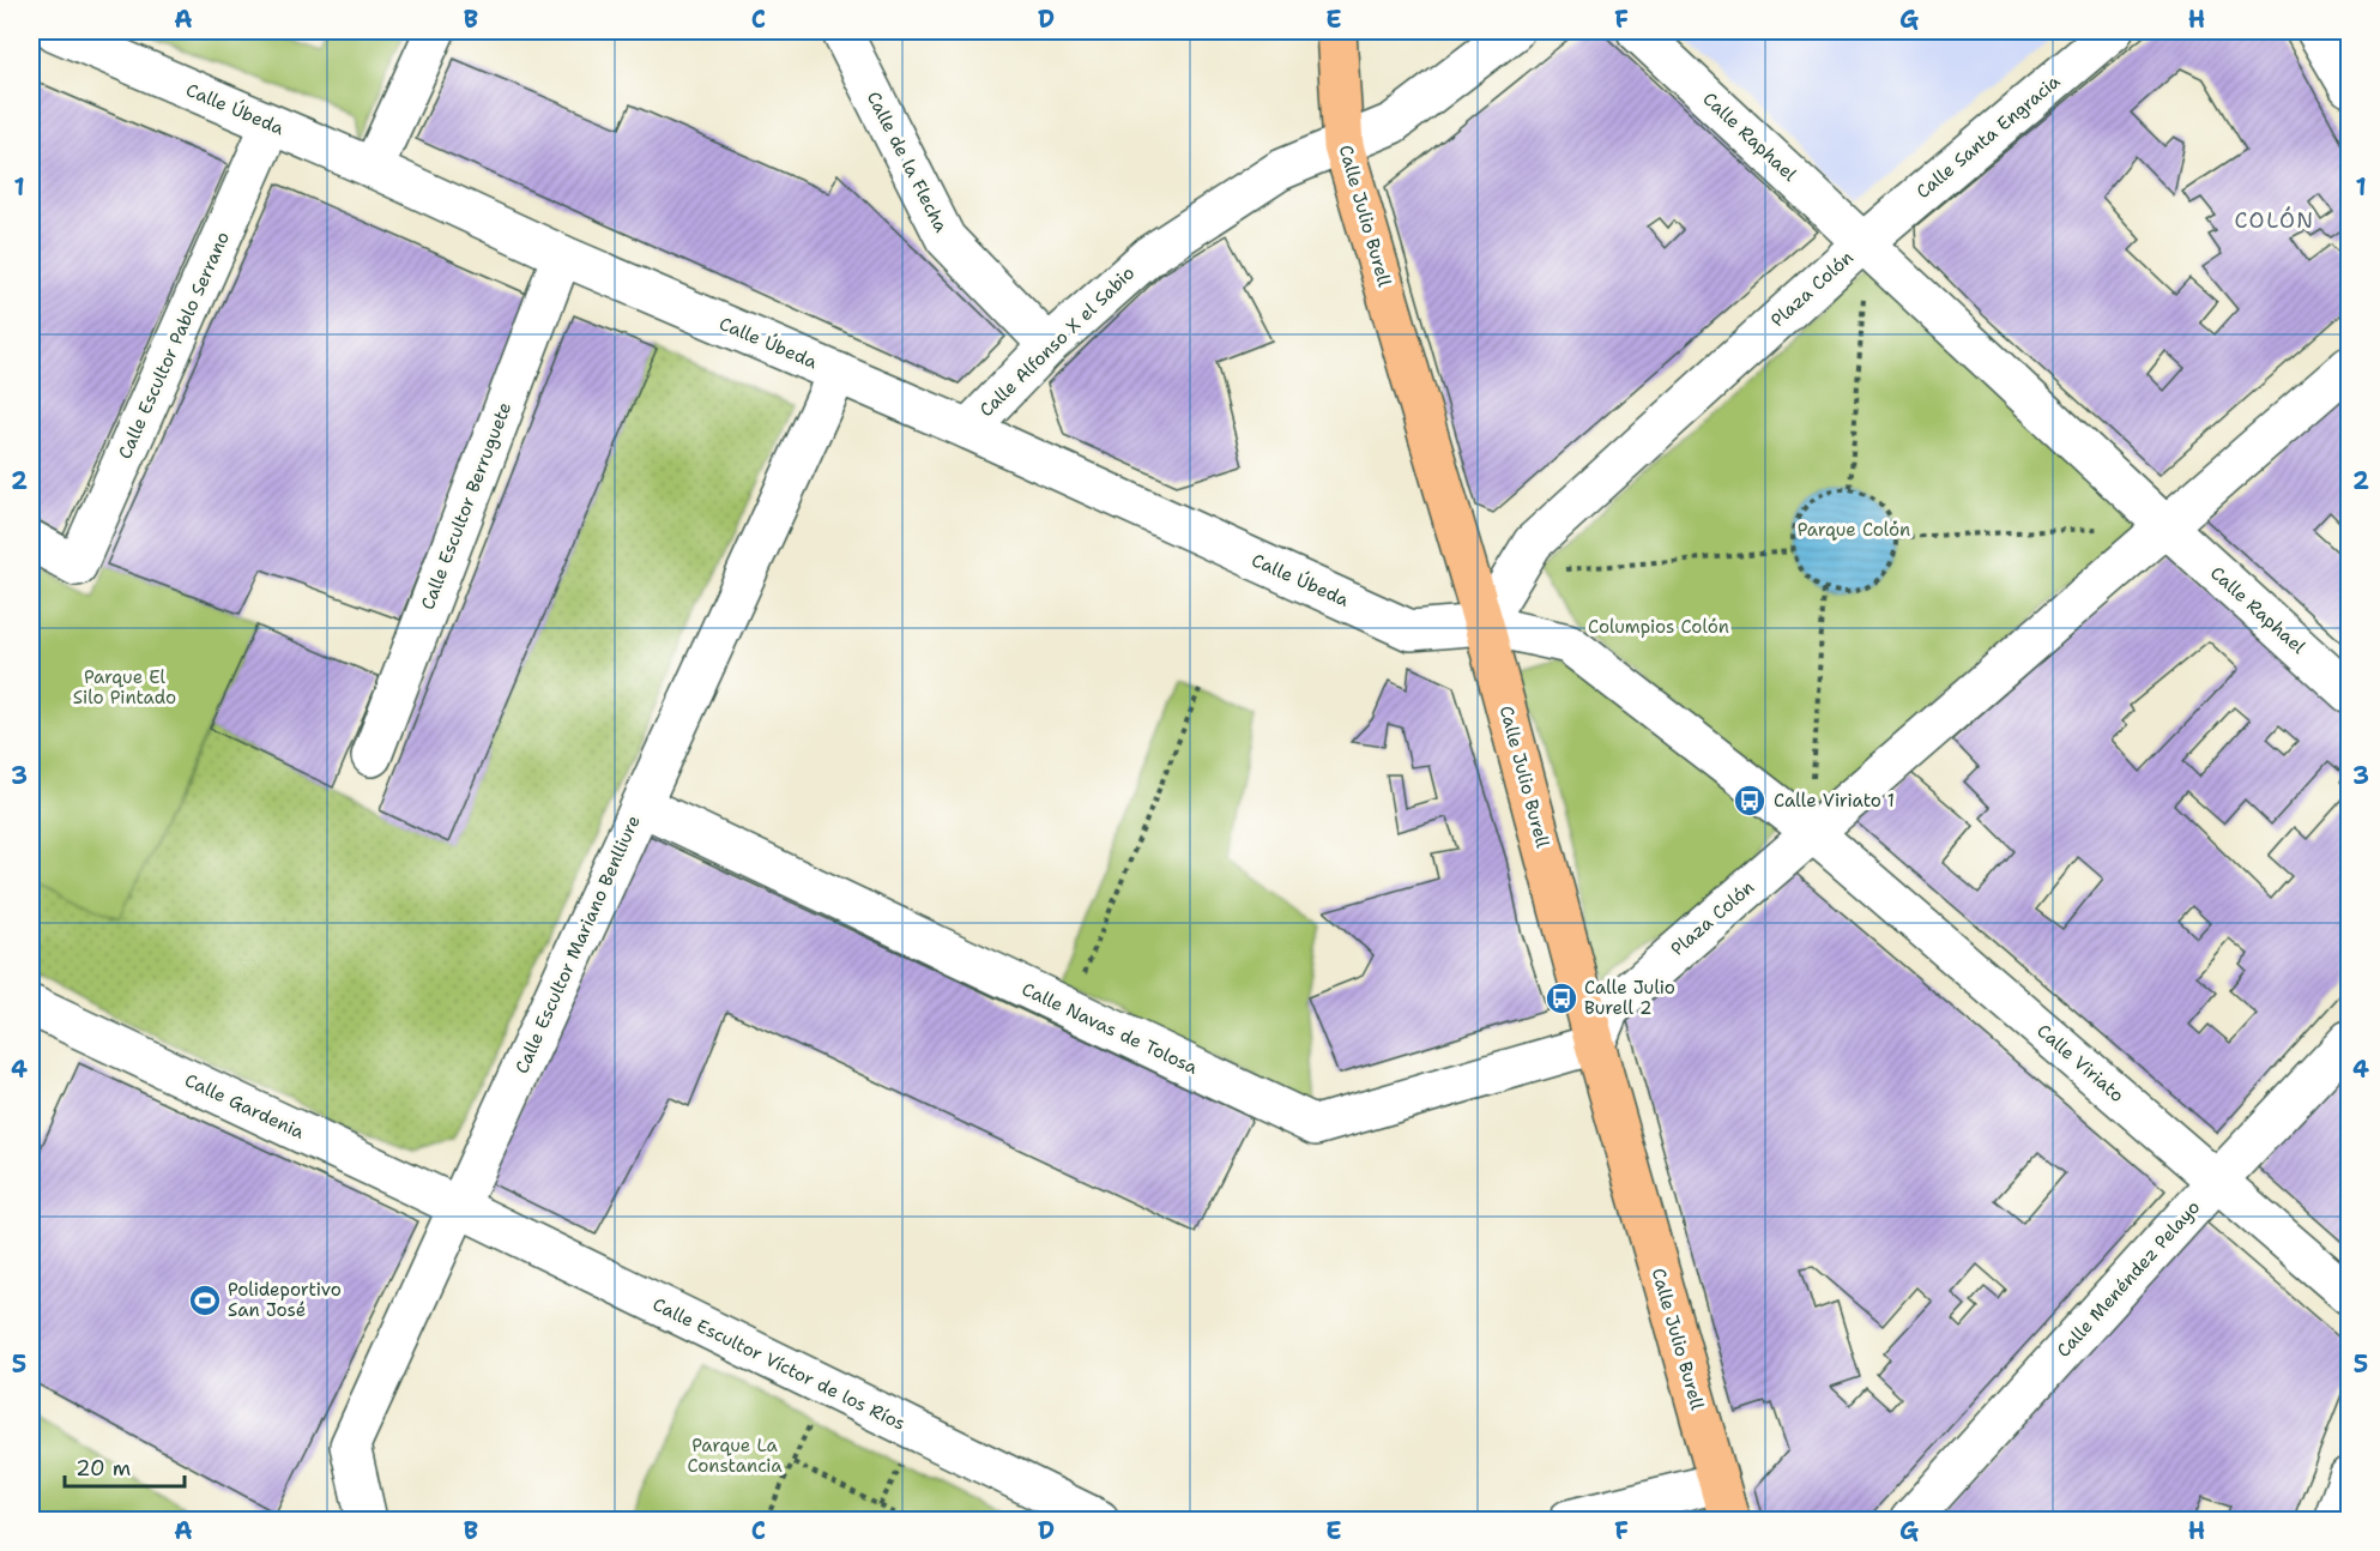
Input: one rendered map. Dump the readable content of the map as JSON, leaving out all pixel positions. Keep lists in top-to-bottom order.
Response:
{
  "streets": {
    "main road": ["Calle Julio Burell"],
    "street": [
      "Calle Úbeda",
      "Calle Raphael",
      "Calle Santa Engracia",
      "Calle de la Flecha",
      "Plaza Colón",
      "Calle Alfonso X el Sabio",
      "Calle Escultor Pablo Serrano",
      "Calle Escultor Berruguete",
      "Calle Escultor Mariano Benlliure",
      "Calle Navas de Tolosa",
      "Calle Viriato",
      "Calle Gardenia",
      "Calle Menéndez Pelayo",
      "Calle Escultor Víctor de los Ríos"
    ]
  },
  "crossings": [
    ["Calle Úbeda", "Calle Julio Burell"],
    ["Calle Úbeda", "Plaza Colón"],
    ["Calle Úbeda", "Calle Alfonso X el Sabio"],
    ["Calle Úbeda", "Calle Escultor Pablo Serrano"],
    ["Calle Úbeda", "Calle Escultor Berruguete"],
    ["Calle Úbeda", "Calle Escultor Mariano Benlliure"],
    ["Calle Raphael", "Calle Santa Engracia"],
    ["Calle Raphael", "Plaza Colón"],
    ["Calle Santa Engracia", "Plaza Colón"],
    ["Calle de la Flecha", "Calle Alfonso X el Sabio"],
    ["Calle Julio Burell", "Plaza Colón"],
    ["Calle Julio Burell", "Calle Alfonso X el Sabio"],
    ["Calle Julio Burell", "Calle Navas de Tolosa"],
    ["Plaza Colón", "Calle Navas de Tolosa"],
    ["Plaza Colón", "Calle Viriato"],
    ["Calle Escultor Mariano Benlliure", "Calle Navas de Tolosa"],
    ["Calle Escultor Mariano Benlliure", "Calle Gardenia"],
    ["Calle Escultor Mariano Benlliure", "Calle Escultor Víctor de los Ríos"],
    ["Calle Viriato", "Calle Menéndez Pelayo"],
    ["Calle Gardenia", "Calle Escultor Víctor de los Ríos"]
  ],
  "districts": ["COLÓN"],
  "parks": [
    "Parque Colón",
    "Columpios Colón",
    "Parque El Silo Pintado",
    "Parque La Constancia"
  ],
  "places": {
    "bus stop": ["Calle Viriato 1", "Calle Julio Burell 2"],
    "sports": ["Polideportivo San José"]
  },
  "scale_bar": "20 m",
  "grid": {
    "columns": [
      "A",
      "B",
      "C",
      "D",
      "E",
      "F",
      "G",
      "H"
    ],
    "rows": [
      "1",
      "2",
      "3",
      "4",
      "5"
    ]
  }
}
